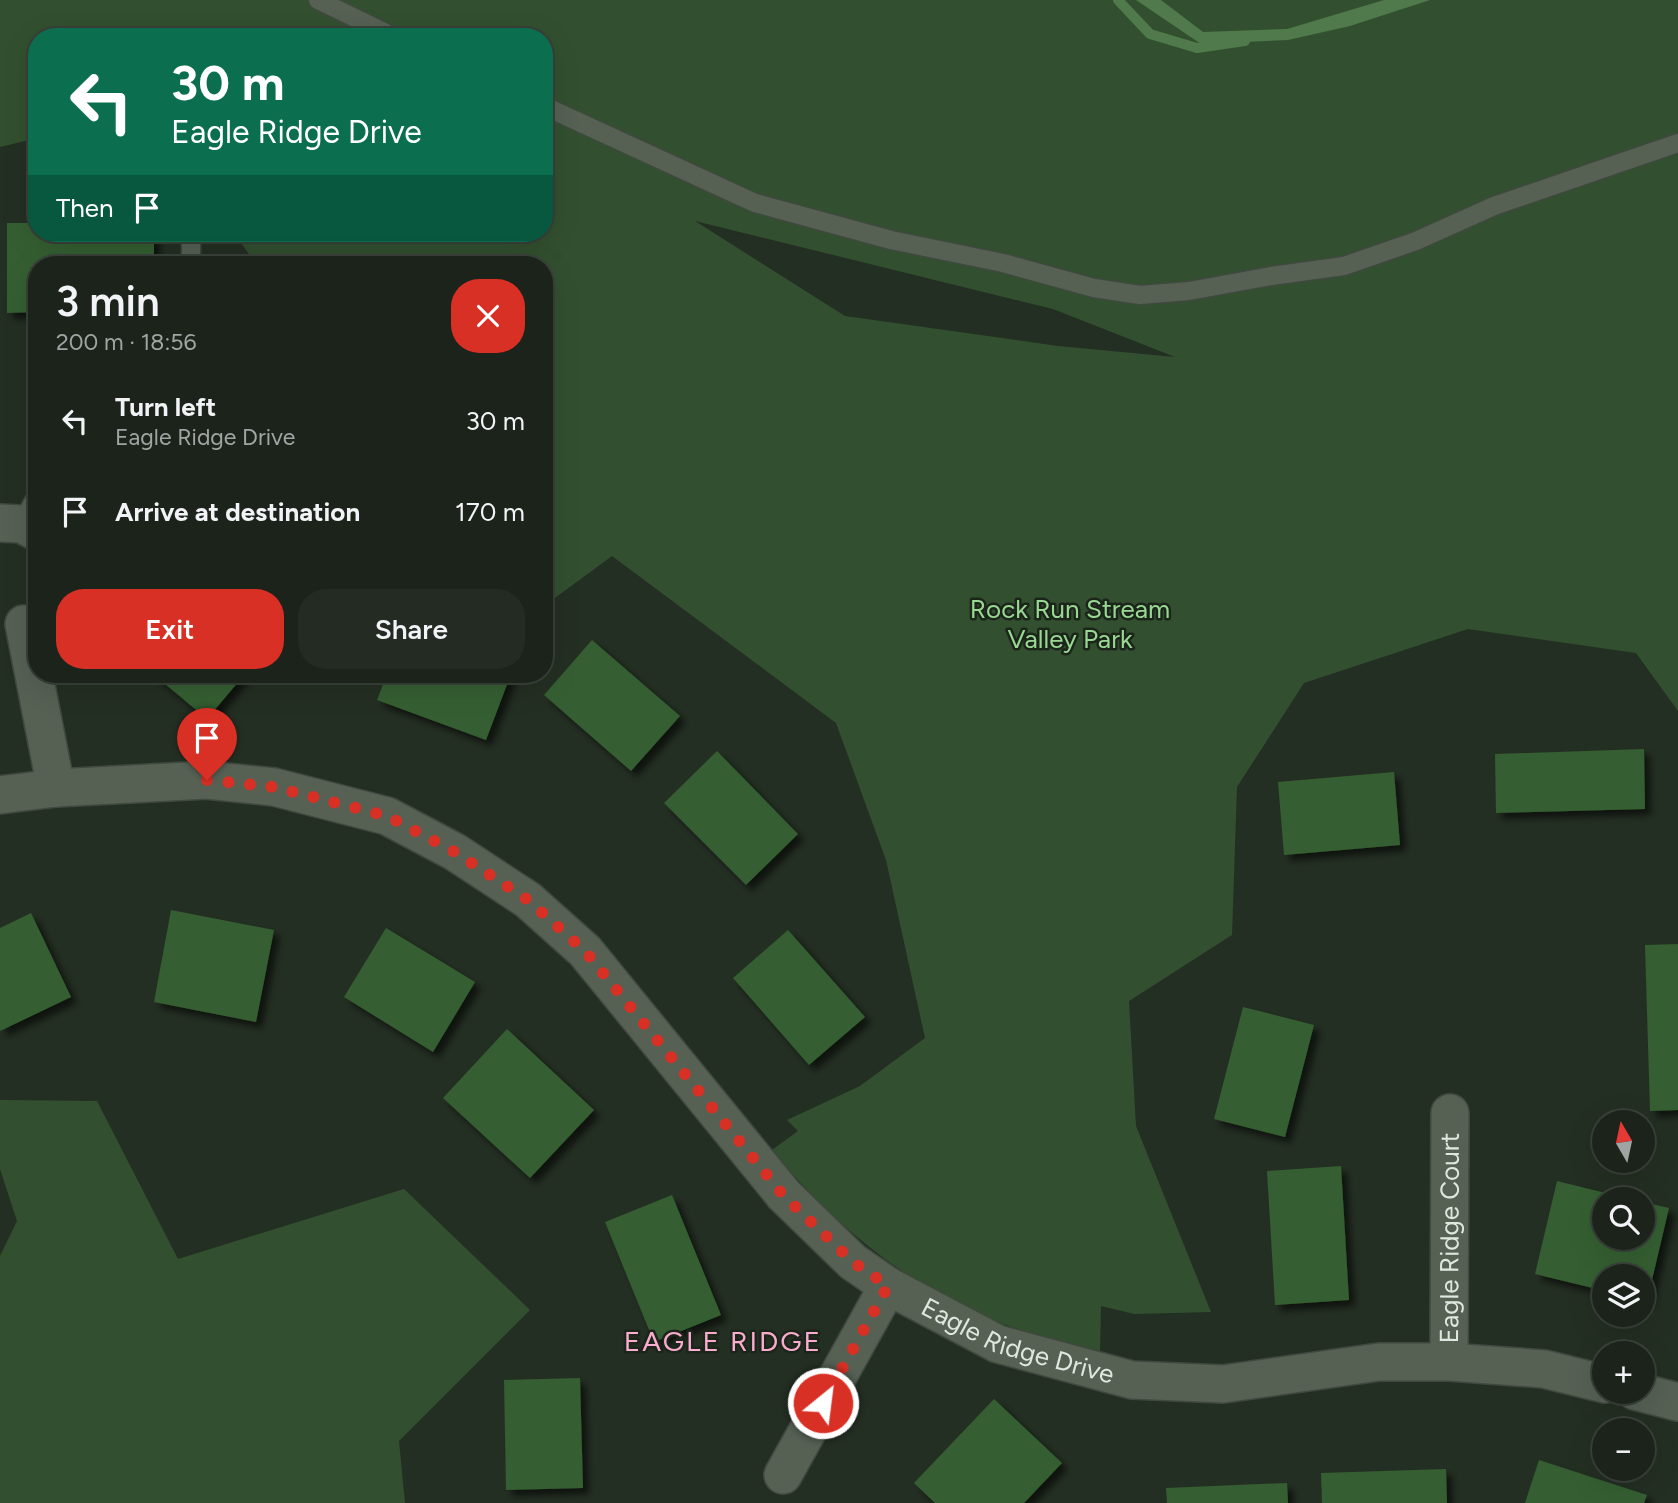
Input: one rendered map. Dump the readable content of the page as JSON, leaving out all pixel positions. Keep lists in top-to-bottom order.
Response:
{
  "streets": {
    "street": ["Eagle Ridge Court", "Eagle Ridge Drive"]
  },
  "crossings": [
    ["Eagle Ridge Court", "Eagle Ridge Drive"]
  ],
  "districts": ["EAGLE RIDGE"],
  "parks": ["Rock Run Stream Valley Park"],
  "north": "top",
  "page": {
    "turn": ["30 m", "Eagle Ridge Drive"],
    "then": "Then",
    "heading": ["3 min", "200 m · 18:56"],
    "list": [
      {
        "name": "Turn left",
        "note": "Eagle Ridge Drive",
        "value": "30 m"
      },
      {
        "name": "Arrive at destination",
        "value": "170 m"
      }
    ],
    "buttons": ["Exit", "Share"],
    "map_buttons": ["+", "−"]
  }
}
